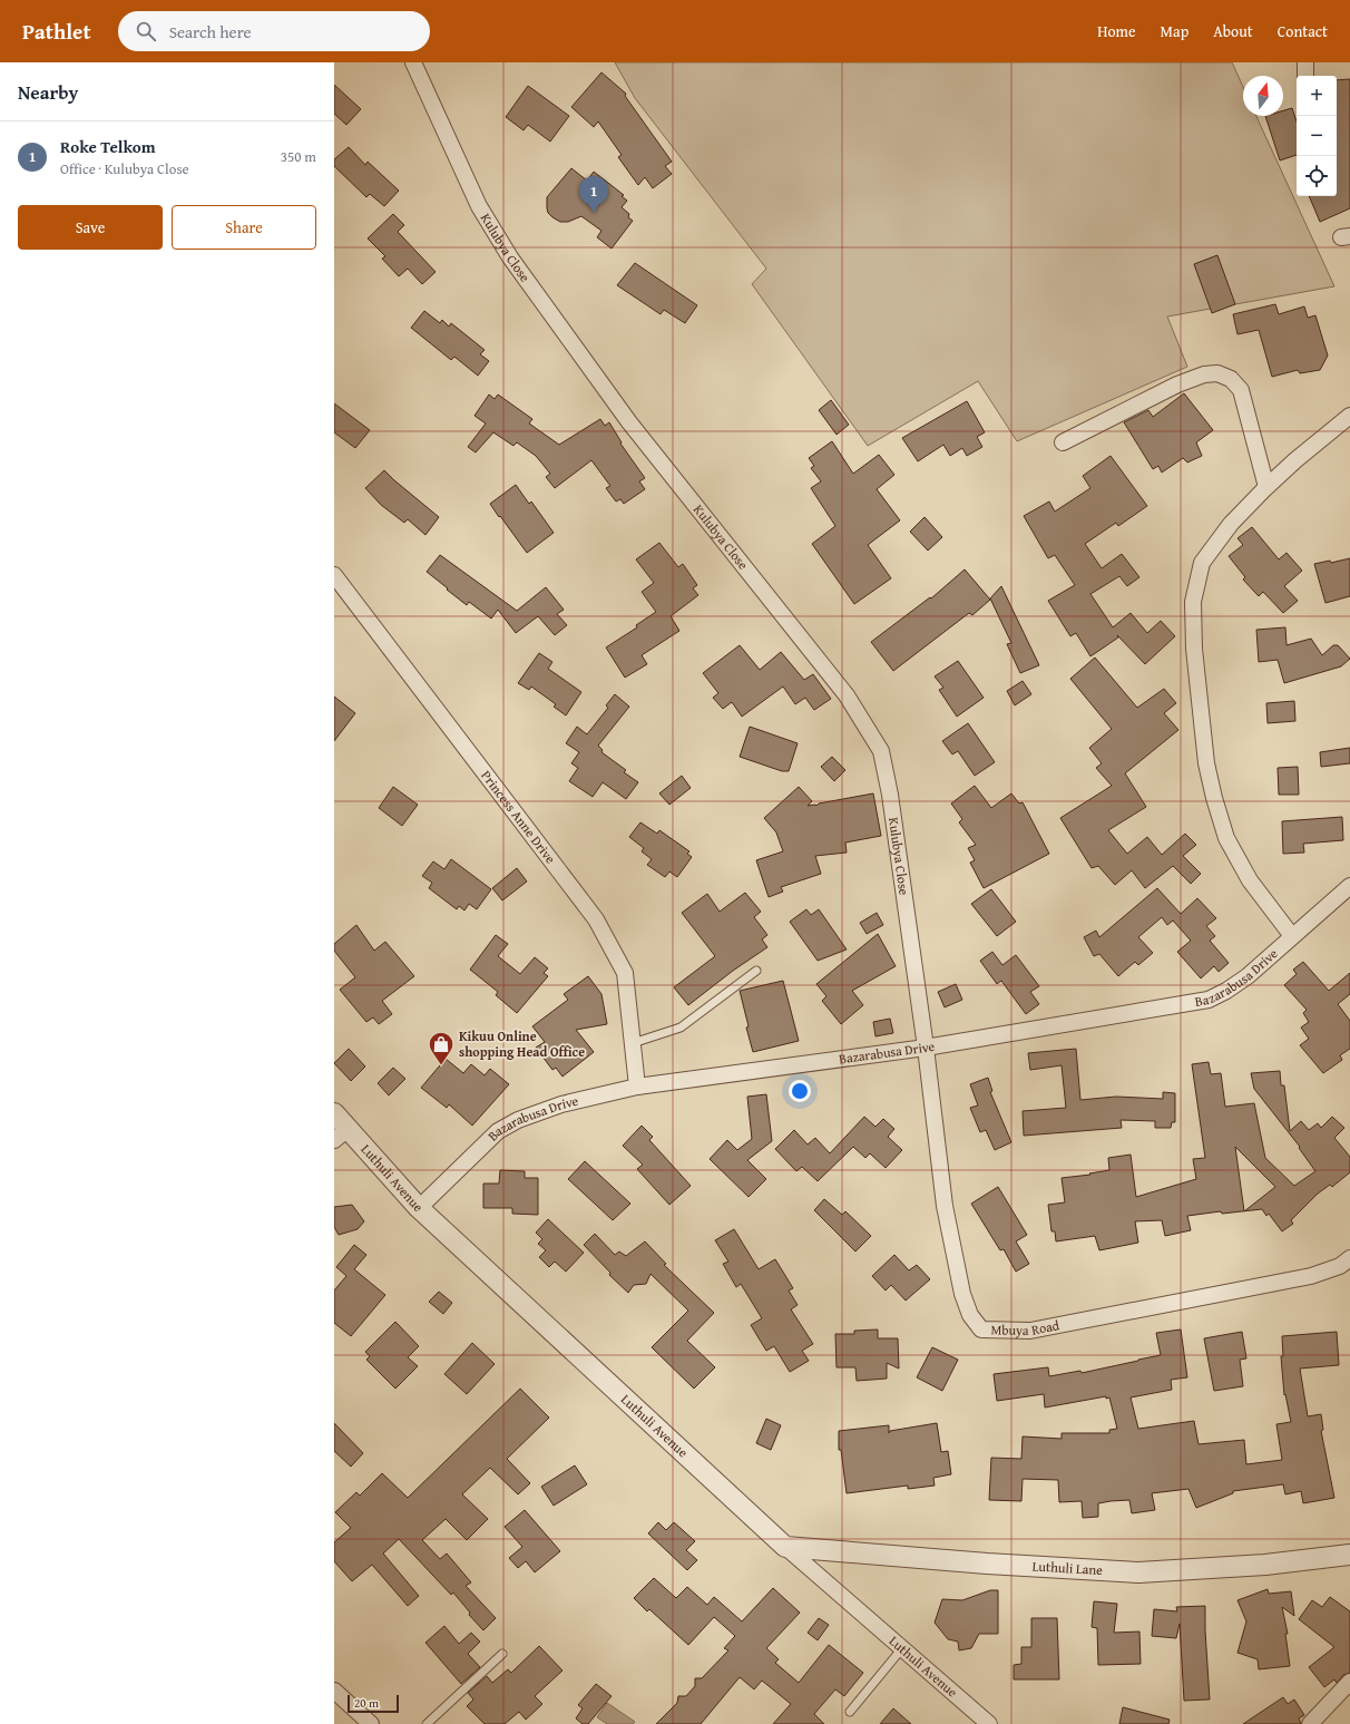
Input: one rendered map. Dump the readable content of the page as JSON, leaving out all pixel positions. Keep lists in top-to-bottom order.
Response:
{
  "streets": {
    "street": [
      "Kulubya Close",
      "Princess Anne Drive",
      "Bazarabusa Drive",
      "Luthuli Avenue",
      "Mbuya Road",
      "Luthuli Lane"
    ]
  },
  "crossings": [
    ["Kulubya Close", "Bazarabusa Drive"],
    ["Kulubya Close", "Mbuya Road"],
    ["Princess Anne Drive", "Bazarabusa Drive"],
    ["Bazarabusa Drive", "Luthuli Avenue"],
    ["Bazarabusa Drive", "Mbuya Road"],
    ["Luthuli Avenue", "Luthuli Lane"]
  ],
  "places": {
    "shop": ["Kikuu Online shopping Head Office"]
  },
  "scale_bar": "20 m",
  "north": "top",
  "page": {
    "header": "Pathlet",
    "search": "Search here",
    "nav": [
      "Home",
      "Map",
      "About",
      "Contact"
    ],
    "heading": "Nearby",
    "map_buttons": ["+", "−"],
    "list": [
      {
        "mark": "1",
        "name": "Roke Telkom",
        "note": "Office · Kulubya Close",
        "value": "350 m"
      }
    ],
    "pins": "1",
    "buttons": ["Save", "Share"],
    "scale": "20 m"
  }
}
